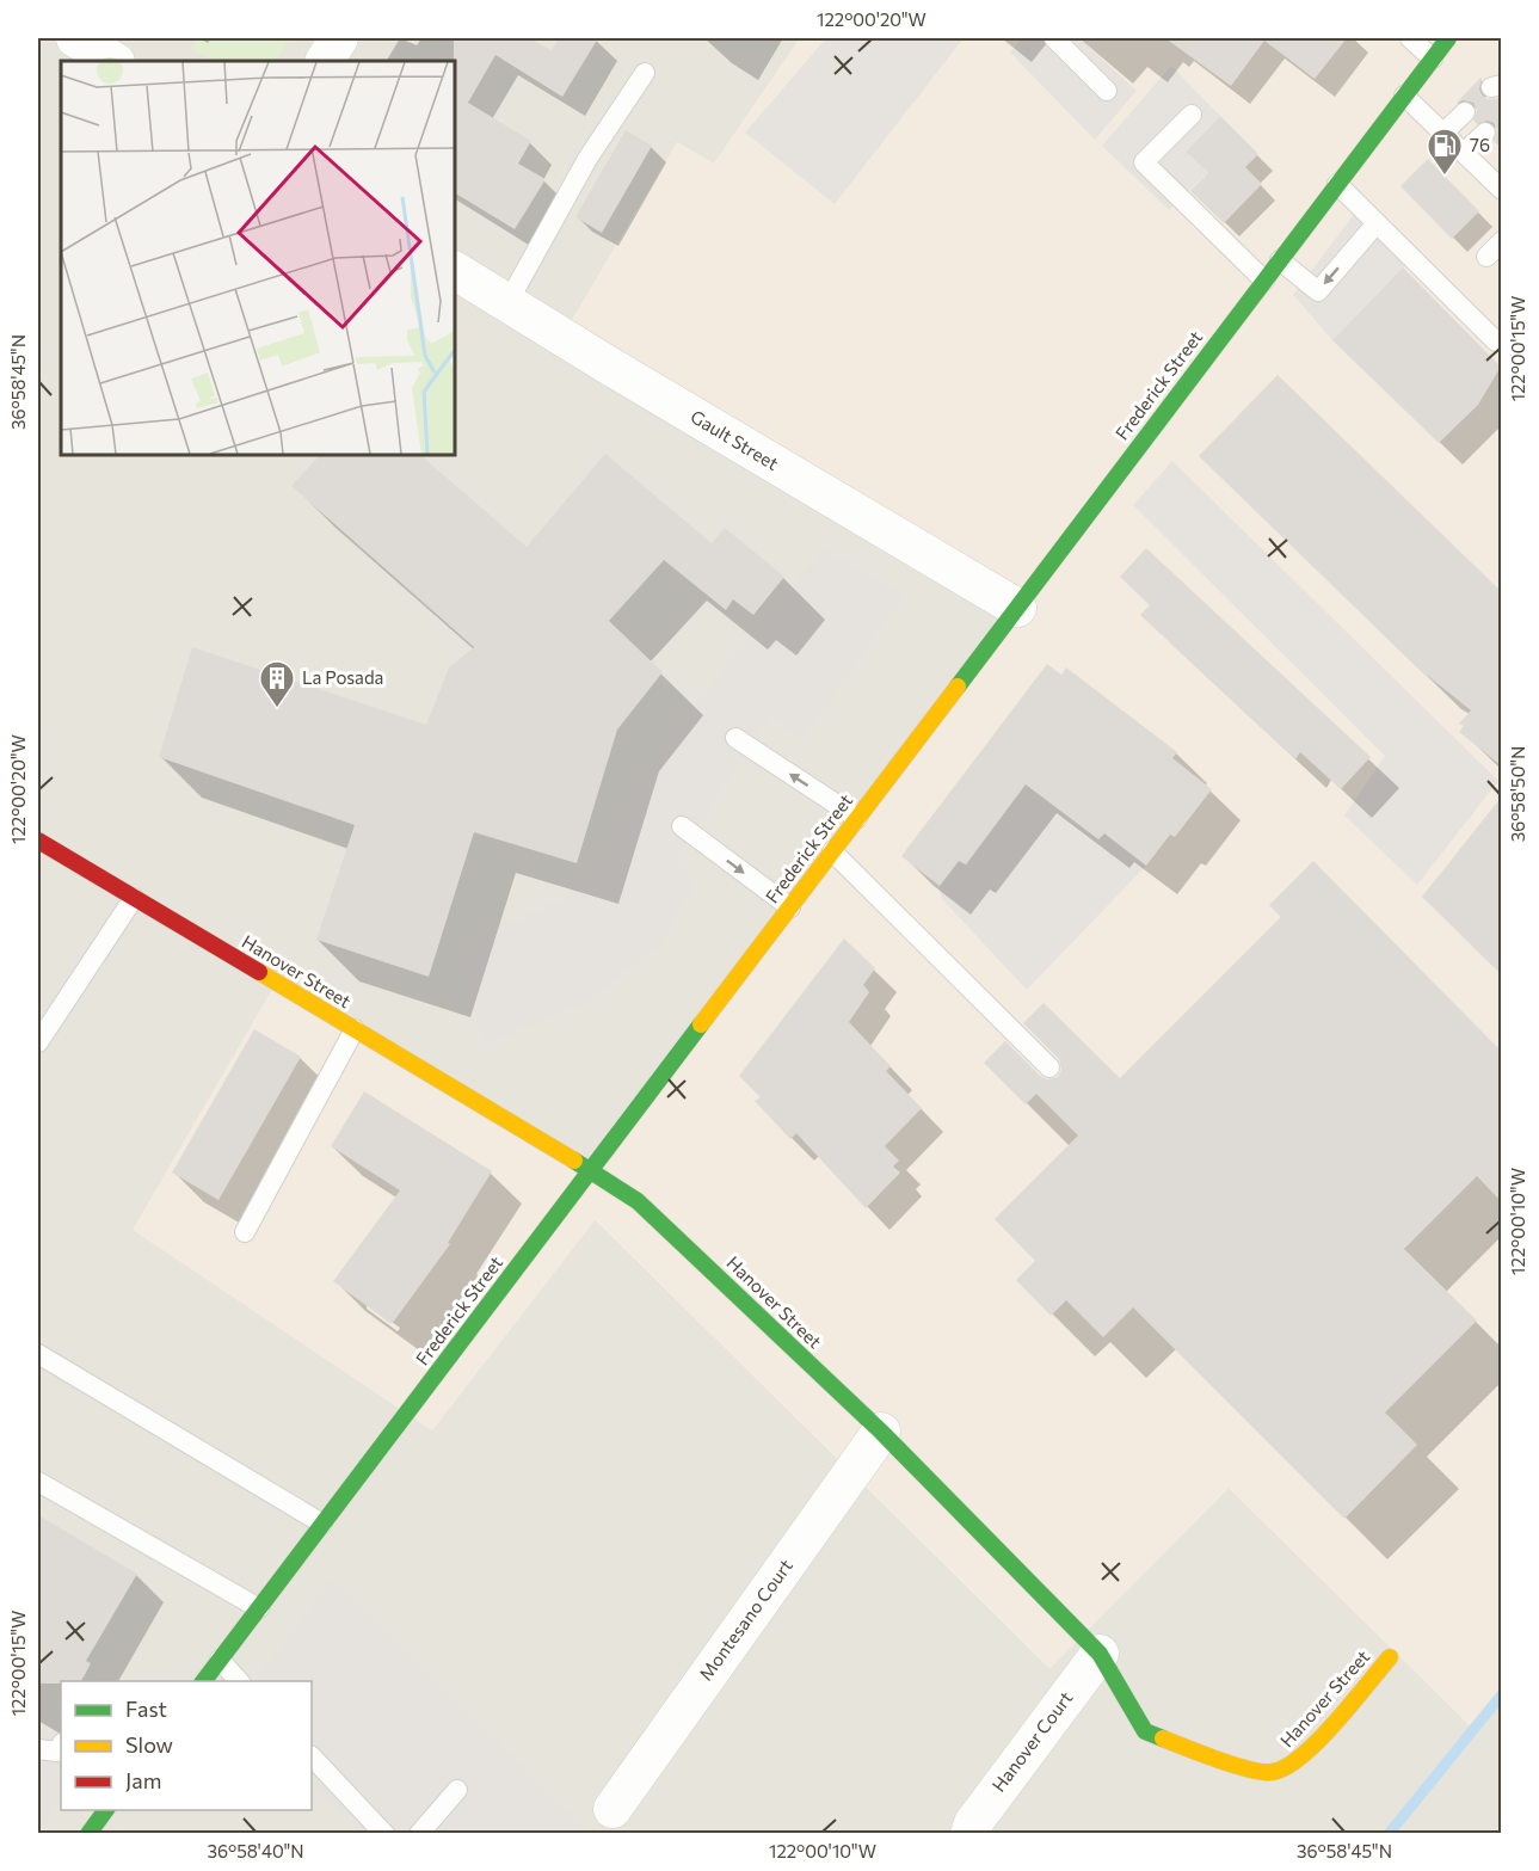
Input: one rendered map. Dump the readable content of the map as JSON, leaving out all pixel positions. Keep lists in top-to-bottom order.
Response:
{
  "streets": {
    "main road": ["Frederick Street", "Hanover Street"],
    "street": ["Gault Street", "Montesano Court", "Hanover Court"]
  },
  "crossings": [
    ["Frederick Street", "Gault Street"],
    ["Frederick Street", "Hanover Street"],
    ["Hanover Street", "Montesano Court"],
    ["Hanover Street", "Hanover Court"]
  ],
  "places": {
    "fuel station": ["76"],
    "building": ["La Posada"]
  },
  "legend": ["Fast", "Slow", "Jam"],
  "coordinates": [
    "122°00'20\"W",
    "122°00'15\"W",
    "36°58'45\"N",
    "36°58'50\"N",
    "122°00'10\"W",
    "36°58'40\"N"
  ]
}
